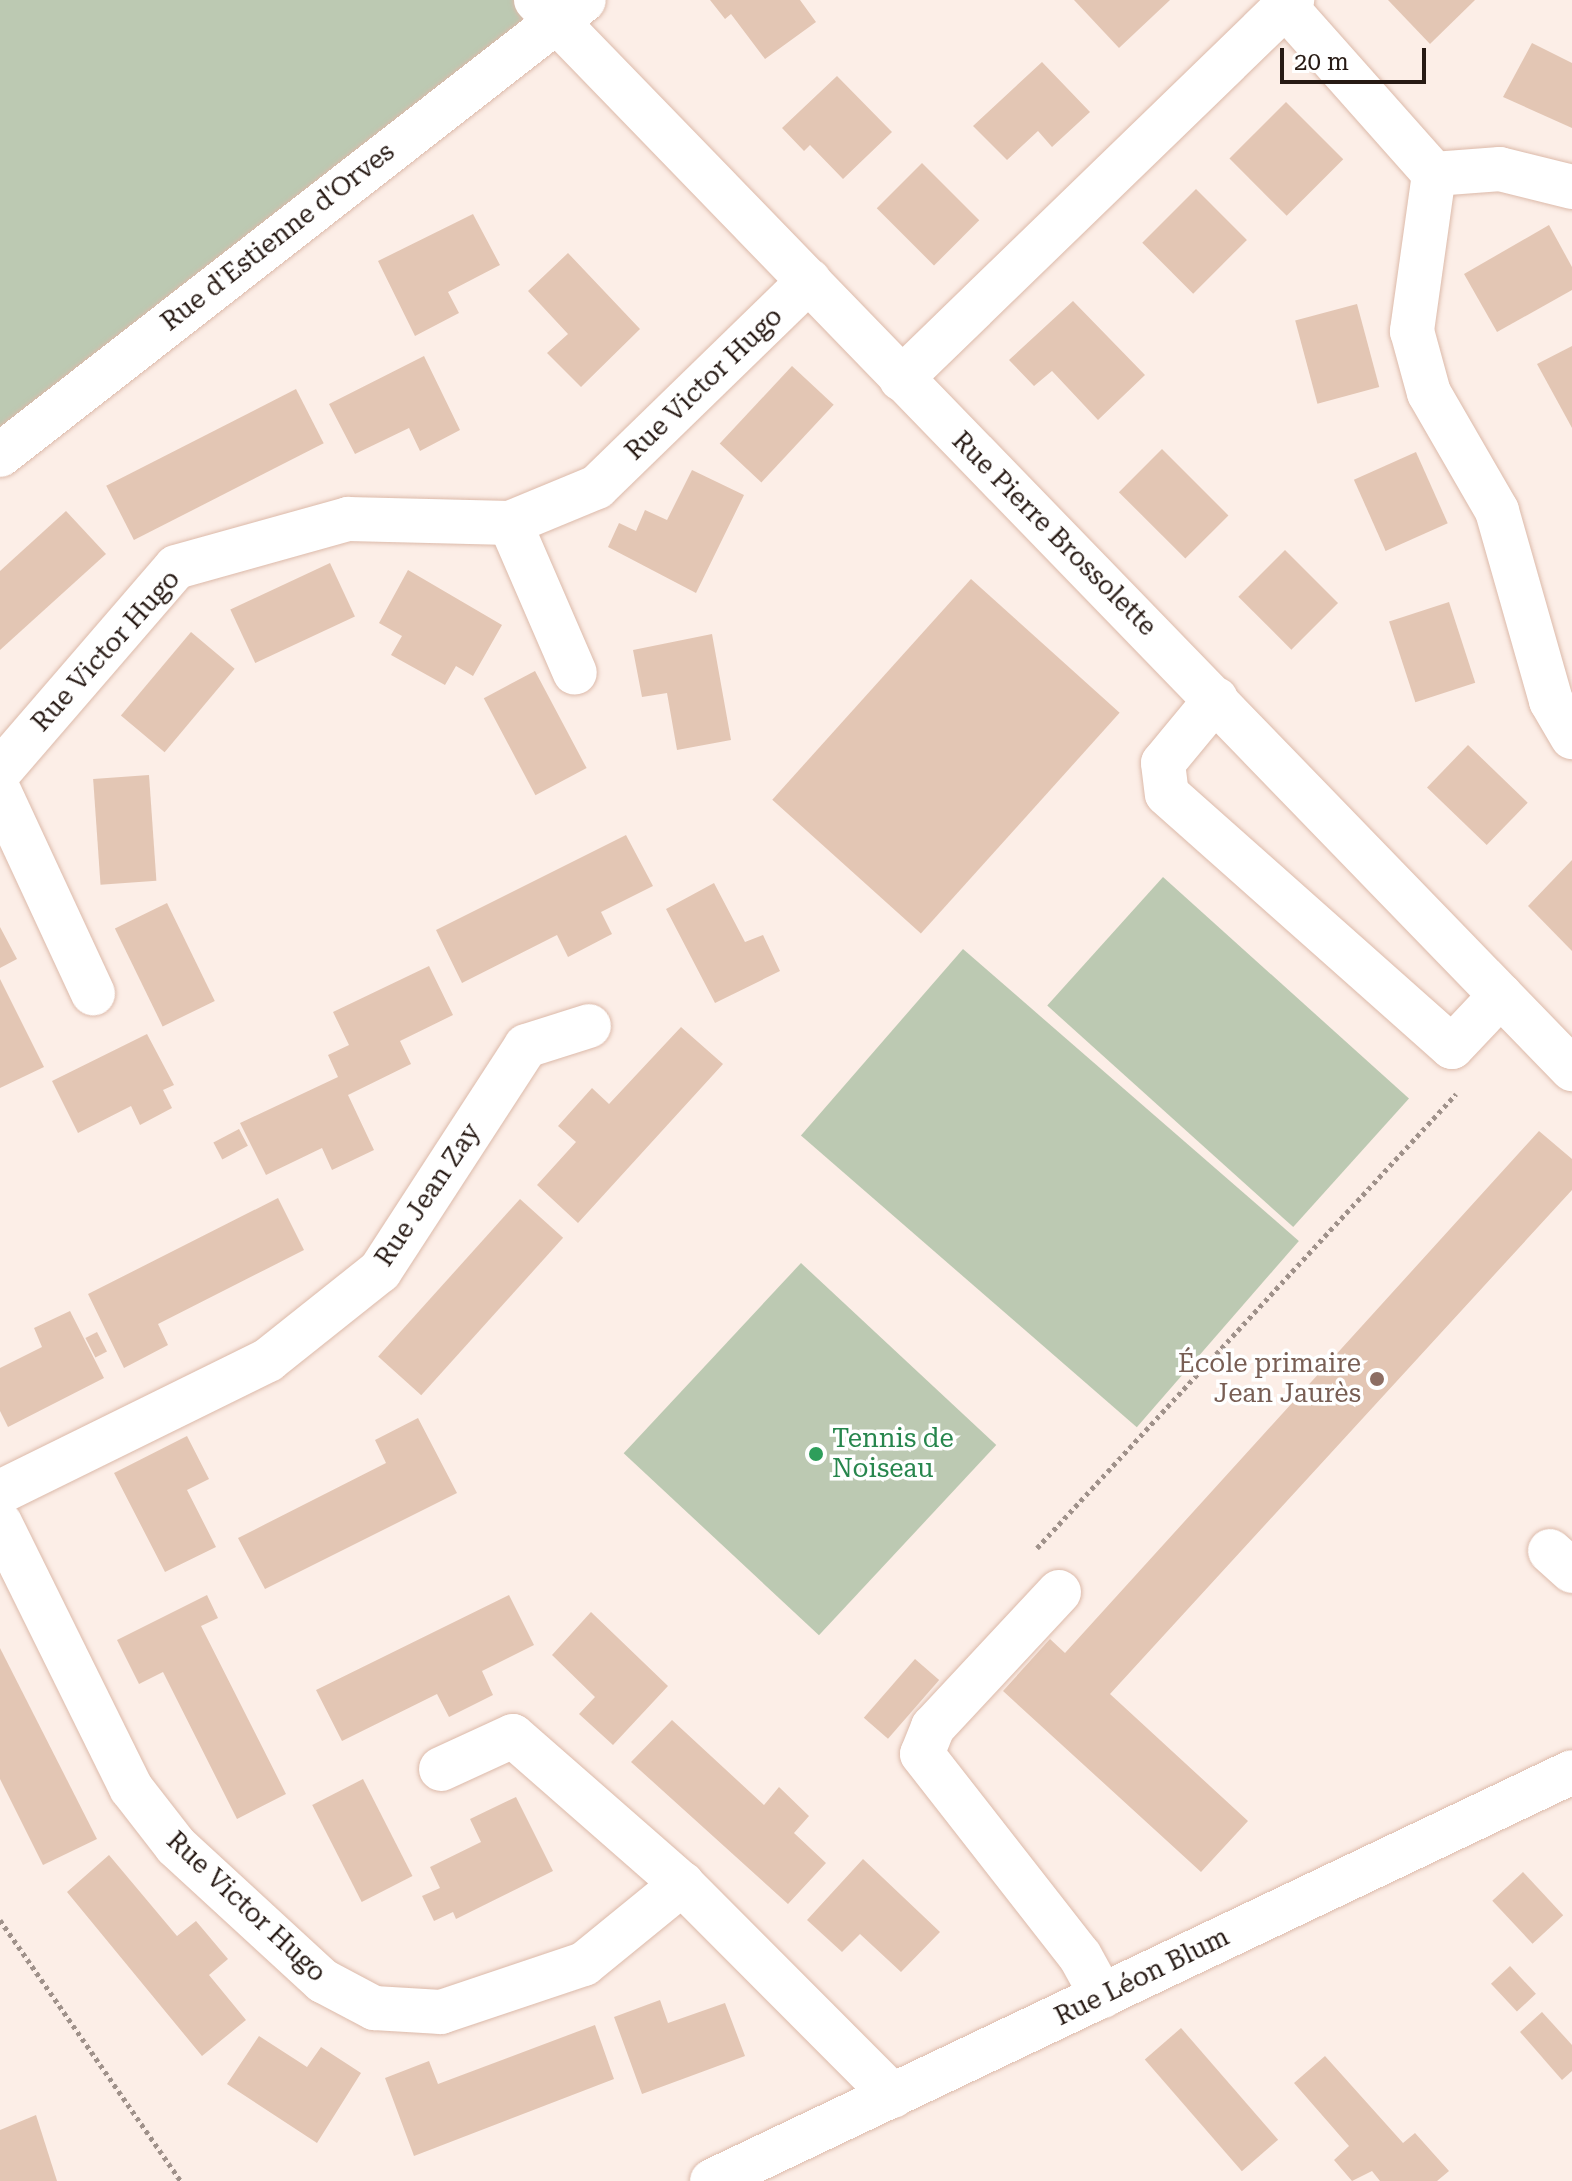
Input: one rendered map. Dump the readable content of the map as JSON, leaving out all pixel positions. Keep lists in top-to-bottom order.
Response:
{
  "streets": {
    "street": [
      "Rue d'Estienne d'Orves",
      "Rue Victor Hugo",
      "Rue Pierre Brossolette",
      "Rue Jean Zay",
      "Rue Léon Blum"
    ]
  },
  "crossings": [
    ["Rue d'Estienne d'Orves", "Rue Pierre Brossolette"],
    ["Rue Victor Hugo", "Rue Pierre Brossolette"]
  ],
  "places": ["École primaire Jean Jaurès", "Tennis de Noiseau"],
  "scale_bar": "20 m"
}
